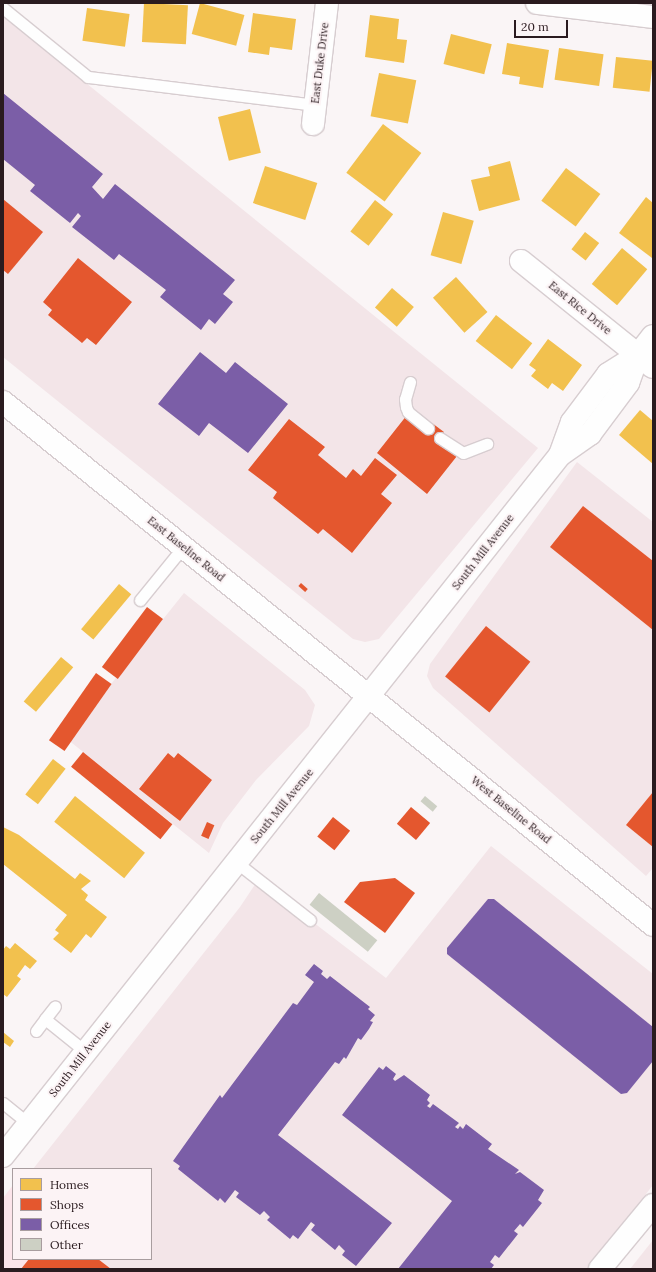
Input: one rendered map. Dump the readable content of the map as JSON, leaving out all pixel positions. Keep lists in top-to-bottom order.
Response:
{
  "streets": {
    "main road": [
      "East Duke Drive",
      "East Rice Drive",
      "East Baseline Road",
      "South Mill Avenue",
      "West Baseline Road"
    ]
  },
  "crossings": [
    ["East Rice Drive", "South Mill Avenue"],
    ["East Baseline Road", "South Mill Avenue"],
    ["East Baseline Road", "West Baseline Road"],
    ["South Mill Avenue", "West Baseline Road"]
  ],
  "legend": [
    "Homes",
    "Shops",
    "Offices",
    "Other"
  ],
  "scale_bar": "20 m"
}
